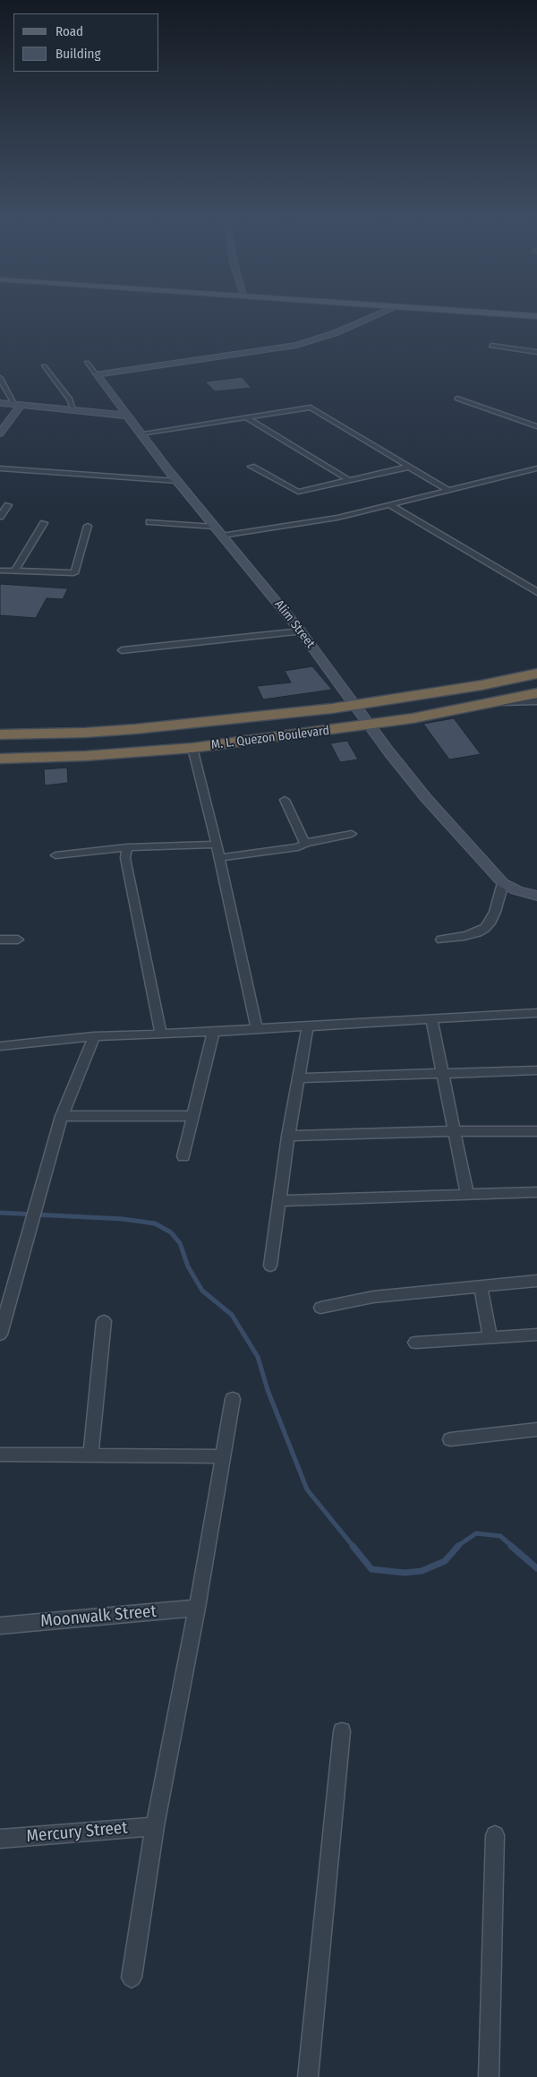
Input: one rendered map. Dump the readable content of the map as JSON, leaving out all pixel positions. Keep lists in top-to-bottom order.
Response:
{
  "streets": {
    "highway": ["M. L. Quezon Boulevard"],
    "street": ["Alim Street", "Moonwalk Street", "Mercury Street"]
  },
  "crossings": [
    ["Alim Street", "M. L. Quezon Boulevard"]
  ],
  "legend": ["Road", "Building"]
}
